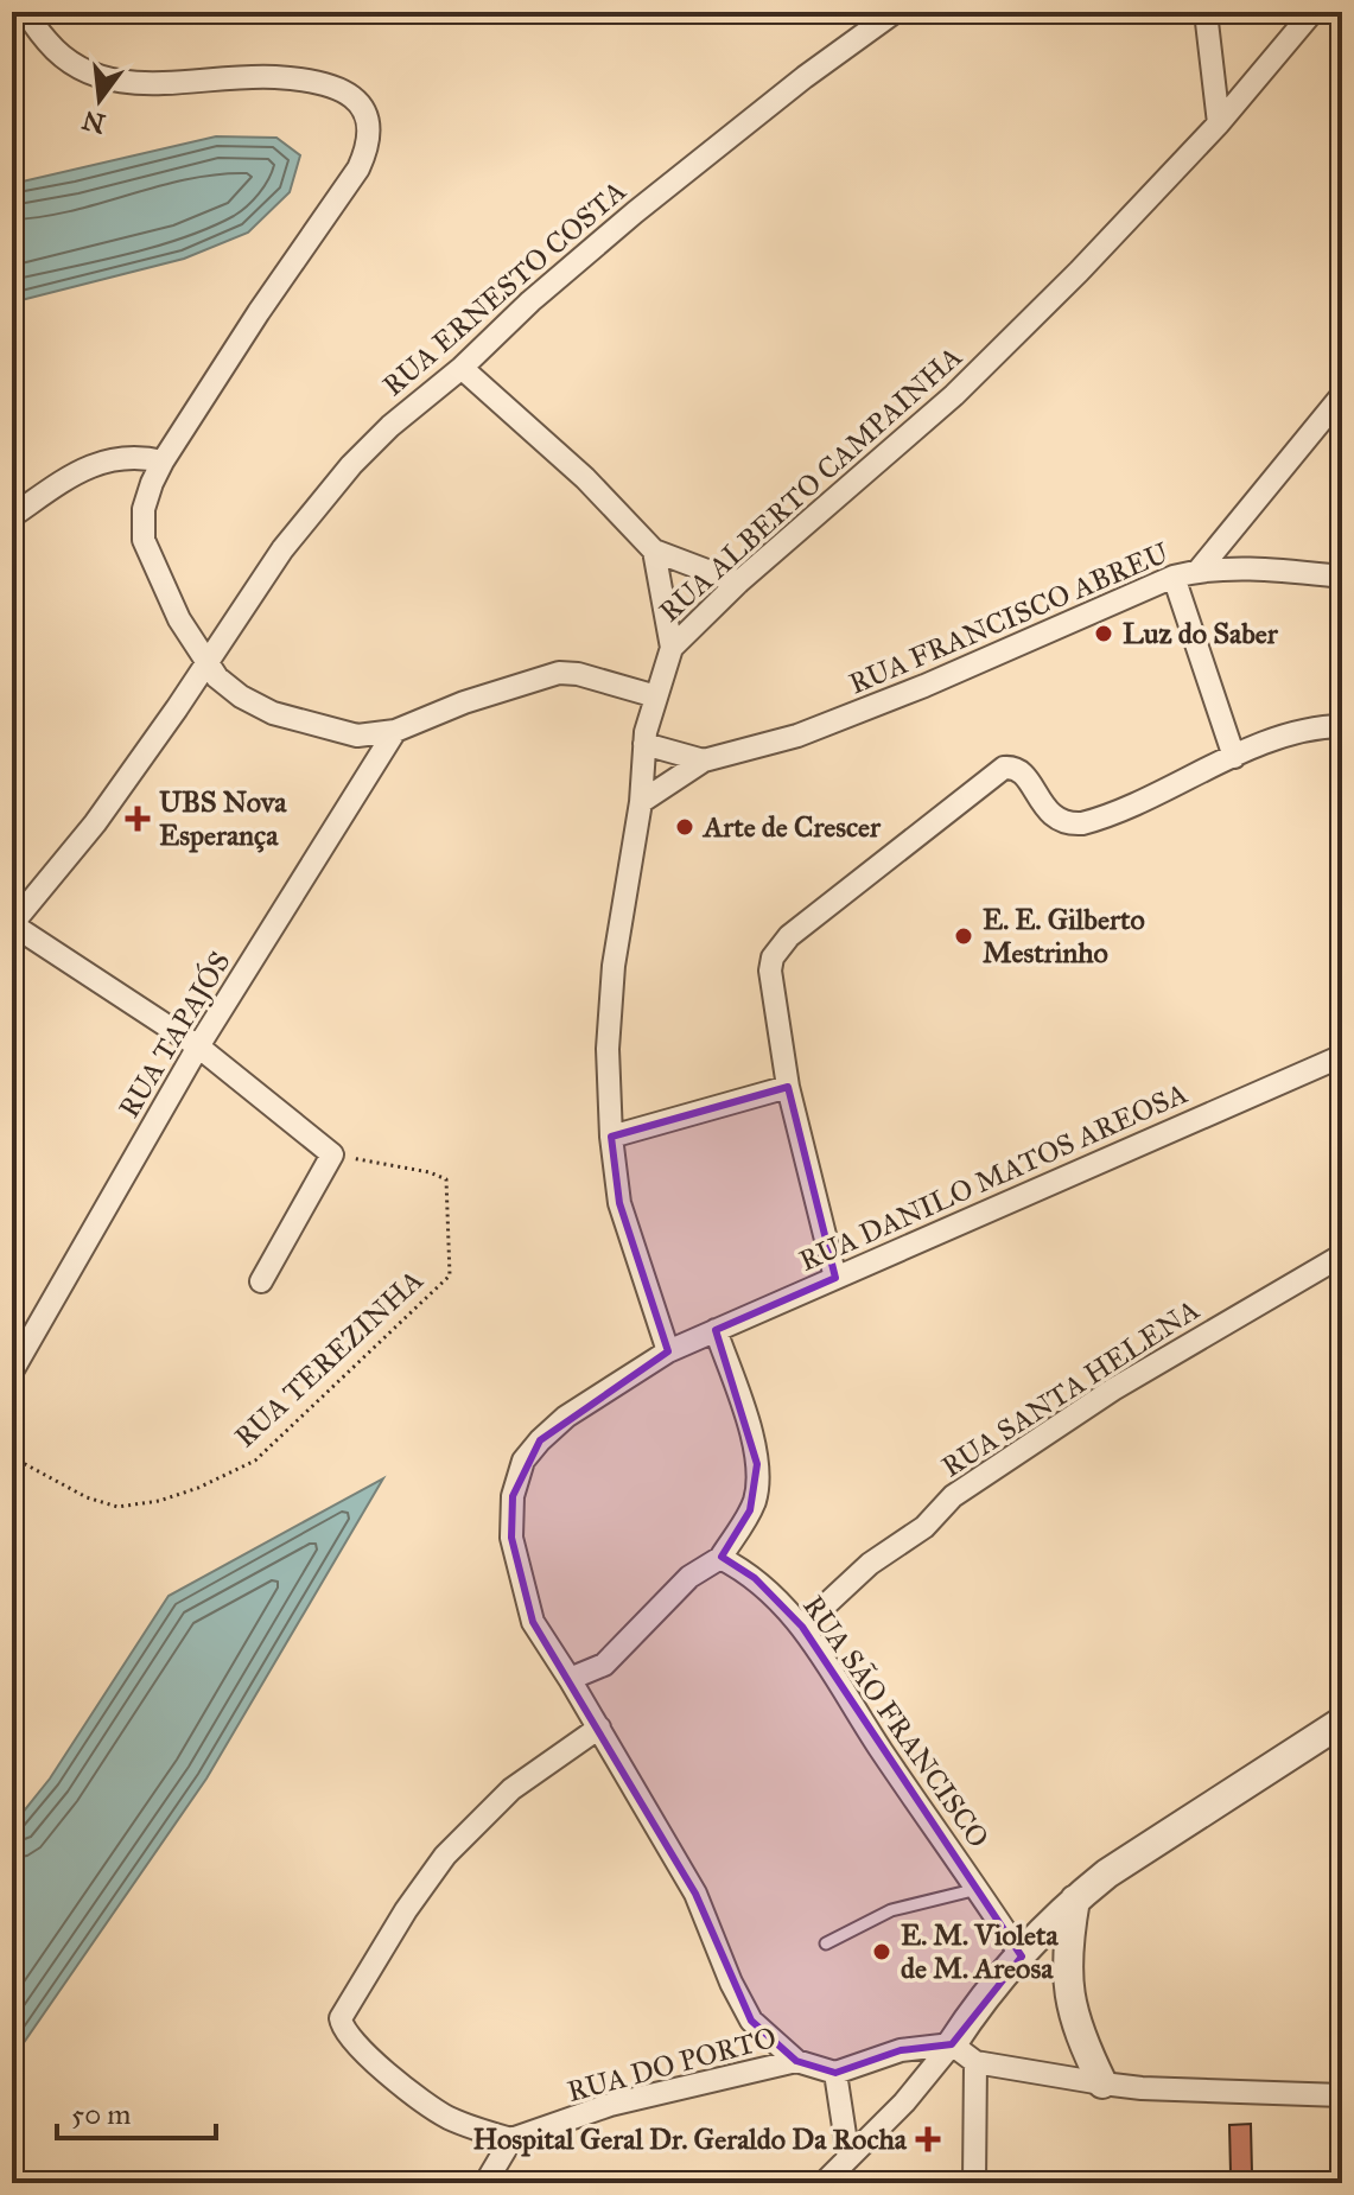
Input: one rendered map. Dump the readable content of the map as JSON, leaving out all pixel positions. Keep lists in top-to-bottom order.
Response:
{
  "streets": {
    "street": [
      "RUA ERNESTO COSTA",
      "RUA ALBERTO CAMPAINHA",
      "RUA FRANCISCO ABREU",
      "RUA TAPAJÓS",
      "RUA DANILO MATOS AREOSA",
      "RUA SANTA HELENA",
      "RUA SÃO FRANCISCO",
      "RUA DO PORTO"
    ],
    "path": ["RUA TEREZINHA"]
  },
  "crossings": [
    ["RUA ALBERTO CAMPAINHA", "RUA FRANCISCO ABREU"],
    ["RUA ALBERTO CAMPAINHA", "RUA DANILO MATOS AREOSA"],
    ["RUA SANTA HELENA", "RUA SÃO FRANCISCO"]
  ],
  "places": {
    "other": [
      "Luz do Saber",
      "Arte de Crescer",
      "E. E. Gilberto Mestrinho",
      "E. M. Violeta de M. Areosa"
    ],
    "health": ["UBS Nova Esperança", "Hospital Geral Dr. Geraldo Da Rocha"]
  },
  "scale_bar": "50 m",
  "north": "bottom"
}
